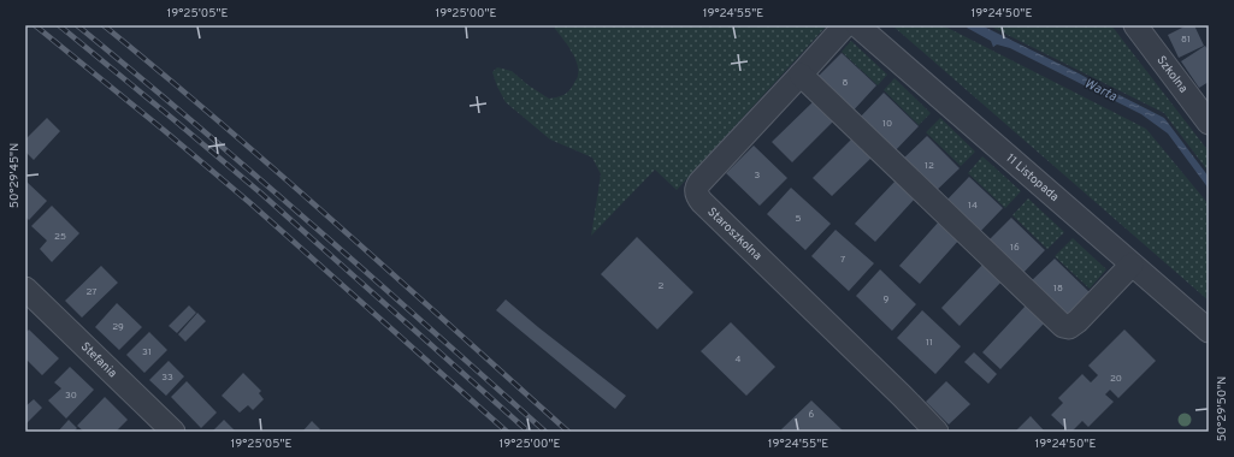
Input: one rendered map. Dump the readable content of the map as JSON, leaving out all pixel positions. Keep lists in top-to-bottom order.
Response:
{
  "streets": {
    "street": [
      "Szkolna",
      "11 Listopada",
      "Staroszkolna",
      "Stefania"
    ]
  },
  "water": ["Warta"],
  "house_numbers": [
    "81",
    "8",
    "10",
    "12",
    "3",
    "14",
    "5",
    "25",
    "16",
    "7",
    "2",
    "18",
    "27",
    "9",
    "29",
    "11",
    "31",
    "4",
    "33",
    "20",
    "30",
    "6"
  ],
  "coordinates": [
    "19°25'05\"E",
    "19°25'00\"E",
    "19°24'55\"E",
    "19°24'50\"E",
    "50°29'45\"N",
    "50°29'50\"N"
  ]
}
